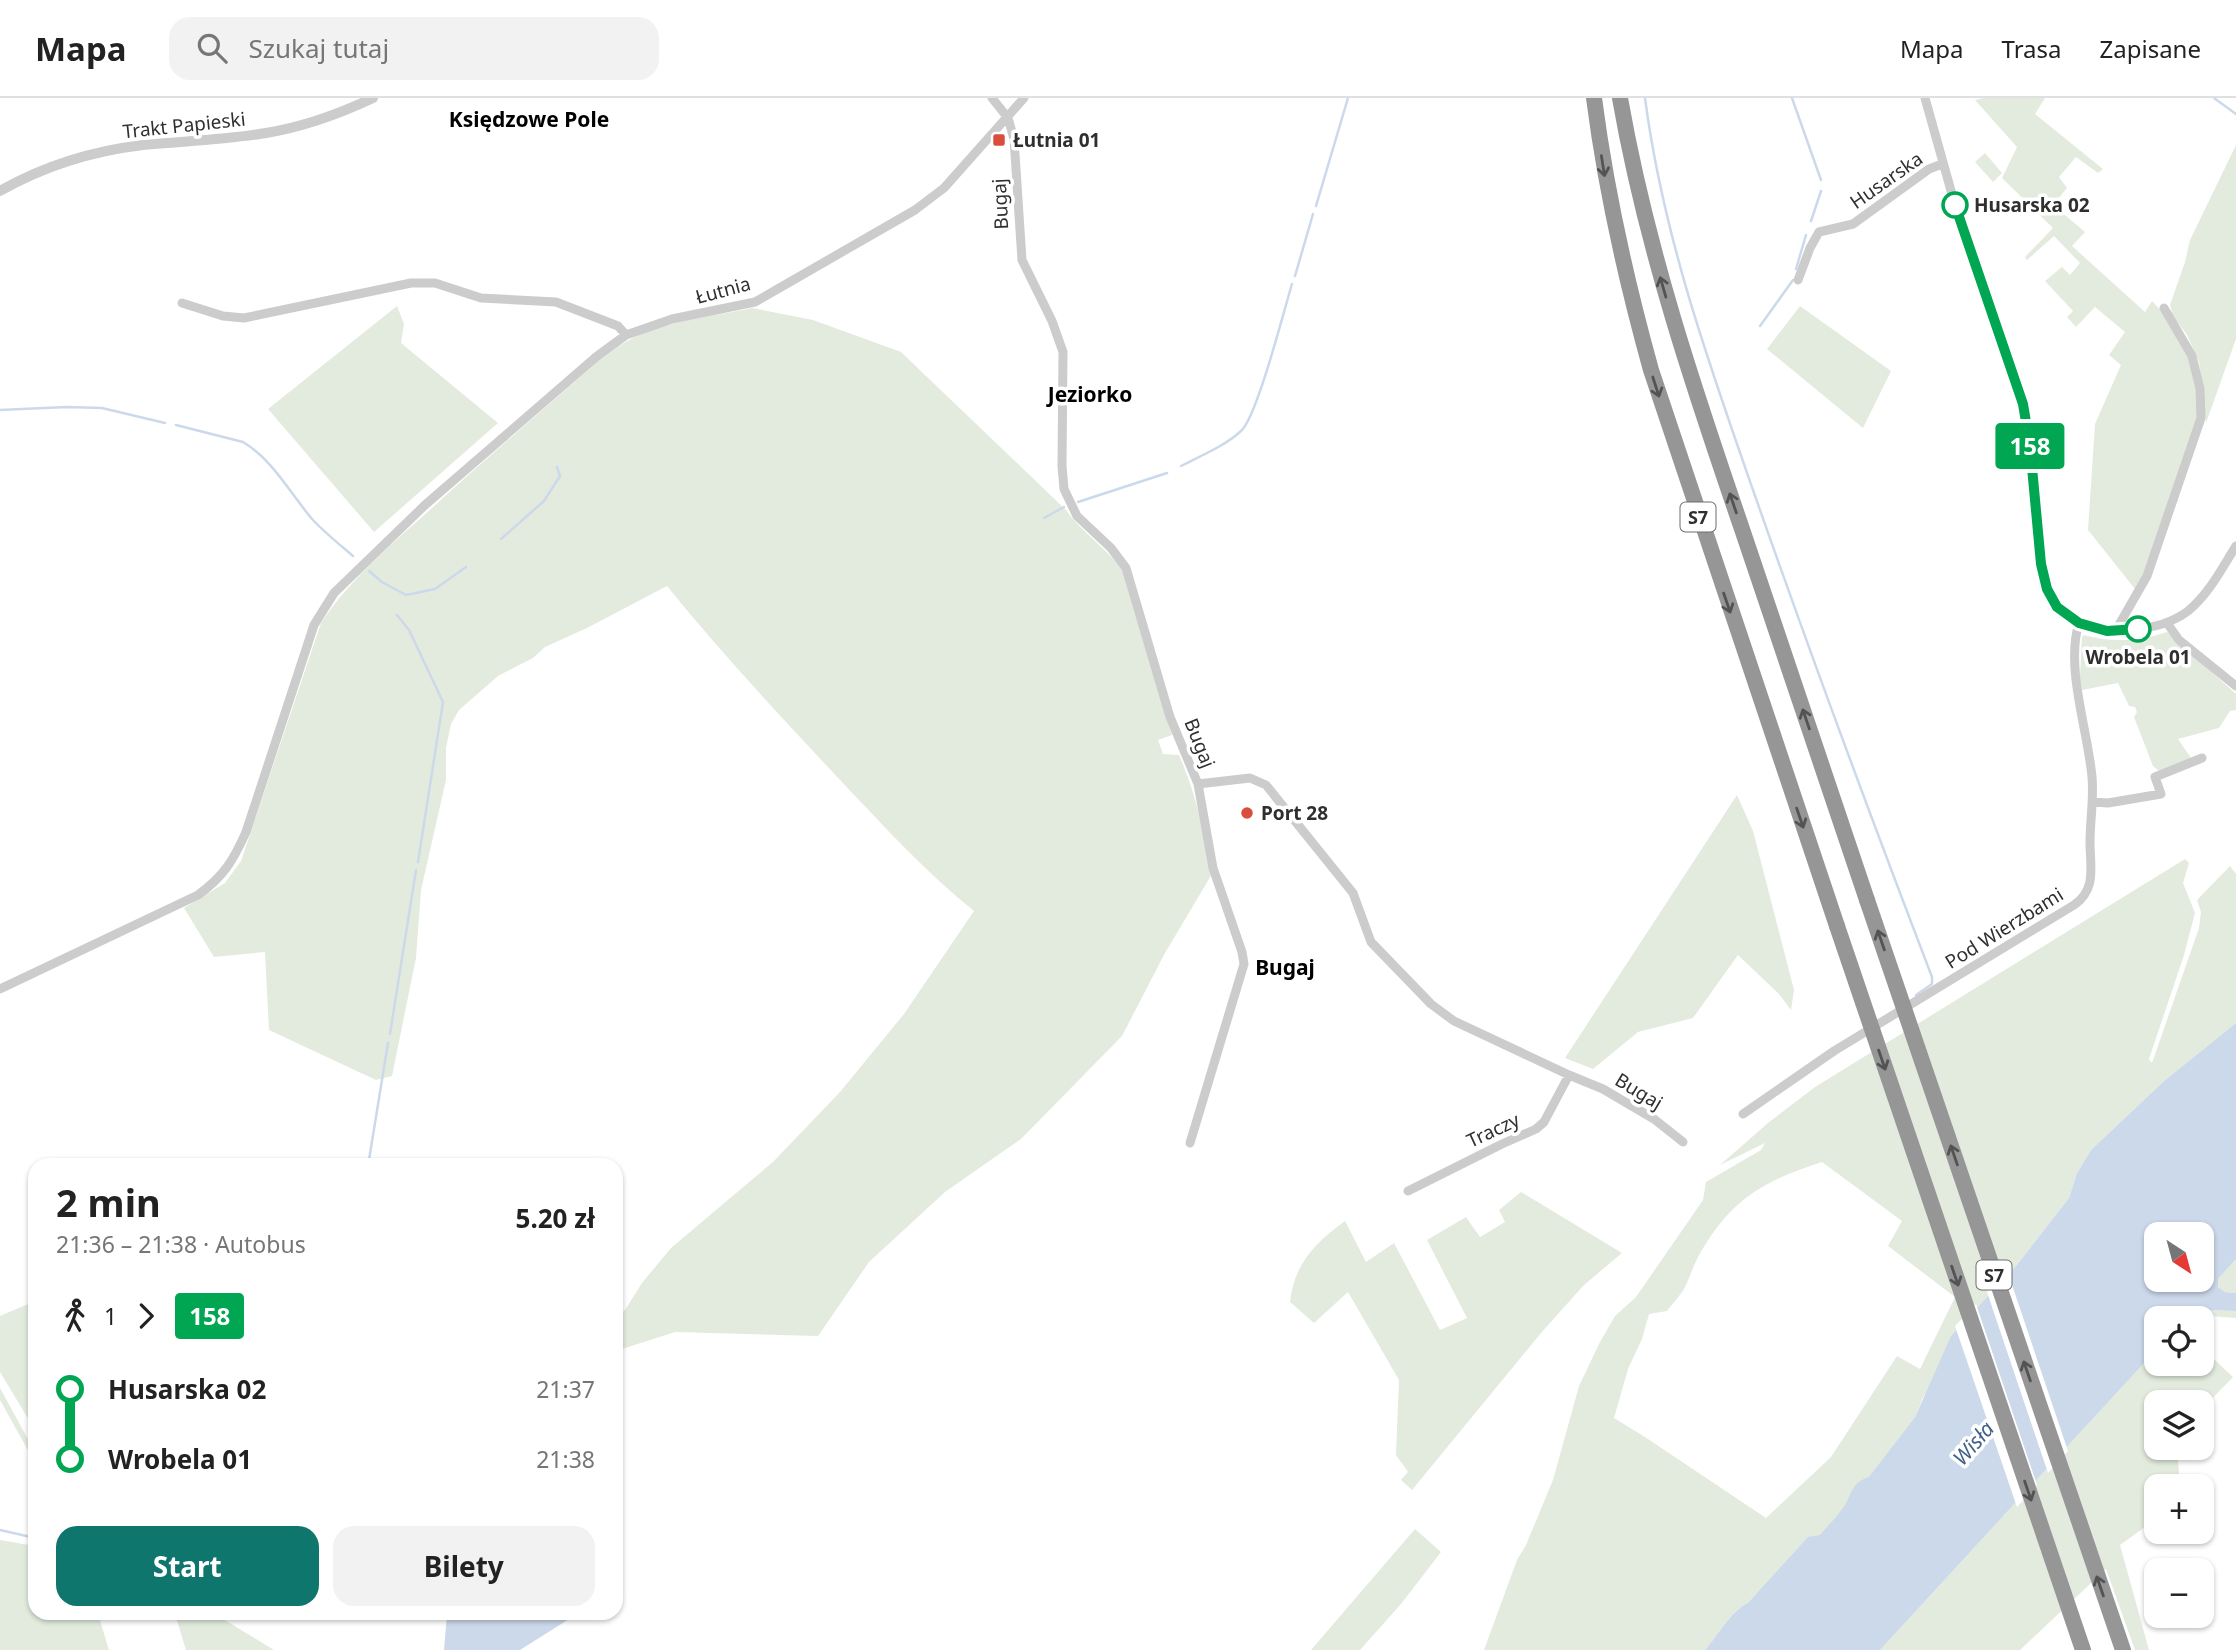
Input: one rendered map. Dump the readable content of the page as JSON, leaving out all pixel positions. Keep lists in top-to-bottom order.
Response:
{
  "streets": {
    "highway": ["S7"],
    "street": [
      "Trakt Papieski",
      "Husarska",
      "Bugaj",
      "Łutnia",
      "Pod Wierzbami",
      "Traczy"
    ]
  },
  "crossings": [
    ["Bugaj", "Łutnia"],
    ["Bugaj", "Traczy"]
  ],
  "districts": ["Księdzowe Pole", "Jeziorko", "Bugaj"],
  "water": ["Wisła"],
  "places": {
    "transit": ["Łutnia 01"],
    "other": ["Husarska 02", "Wrobela 01", "Port 28"]
  },
  "lines": ["bus line 158"],
  "north": "bottom right",
  "page": {
    "header": "Mapa",
    "search": "Szukaj tutaj",
    "nav": ["Mapa", "Trasa", "Zapisane"],
    "on_map": "158",
    "heading": ["2 min", "21:36 – 21:38 · Autobus", "5.20 zł"],
    "map_buttons": ["+", "−"],
    "legs": ["1", "158"],
    "list": [
      {
        "name": "Husarska 02",
        "value": "21:37"
      },
      {
        "name": "Wrobela 01",
        "value": "21:38"
      }
    ],
    "buttons": ["Start", "Bilety"]
  }
}
